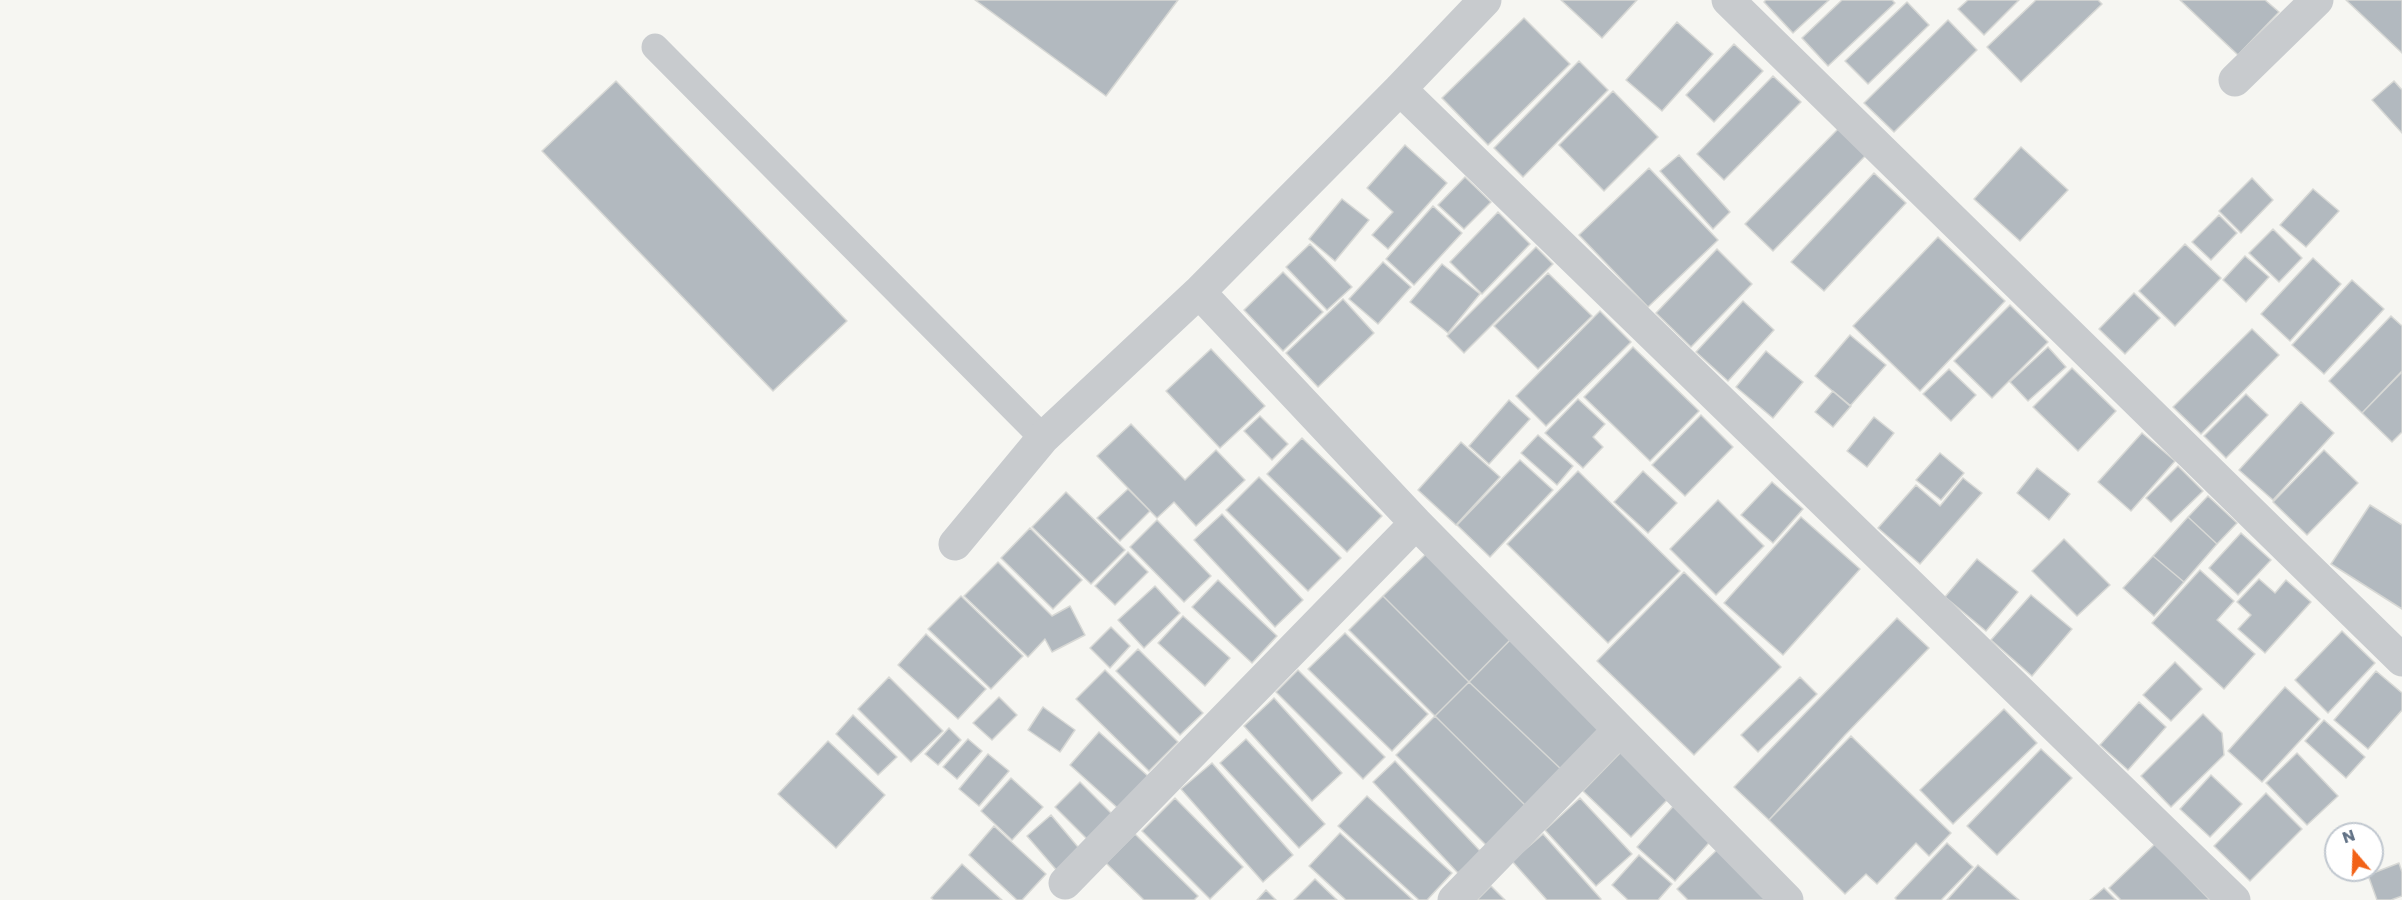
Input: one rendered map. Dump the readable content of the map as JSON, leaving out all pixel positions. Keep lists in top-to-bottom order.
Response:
{
  "north": "top"
}
